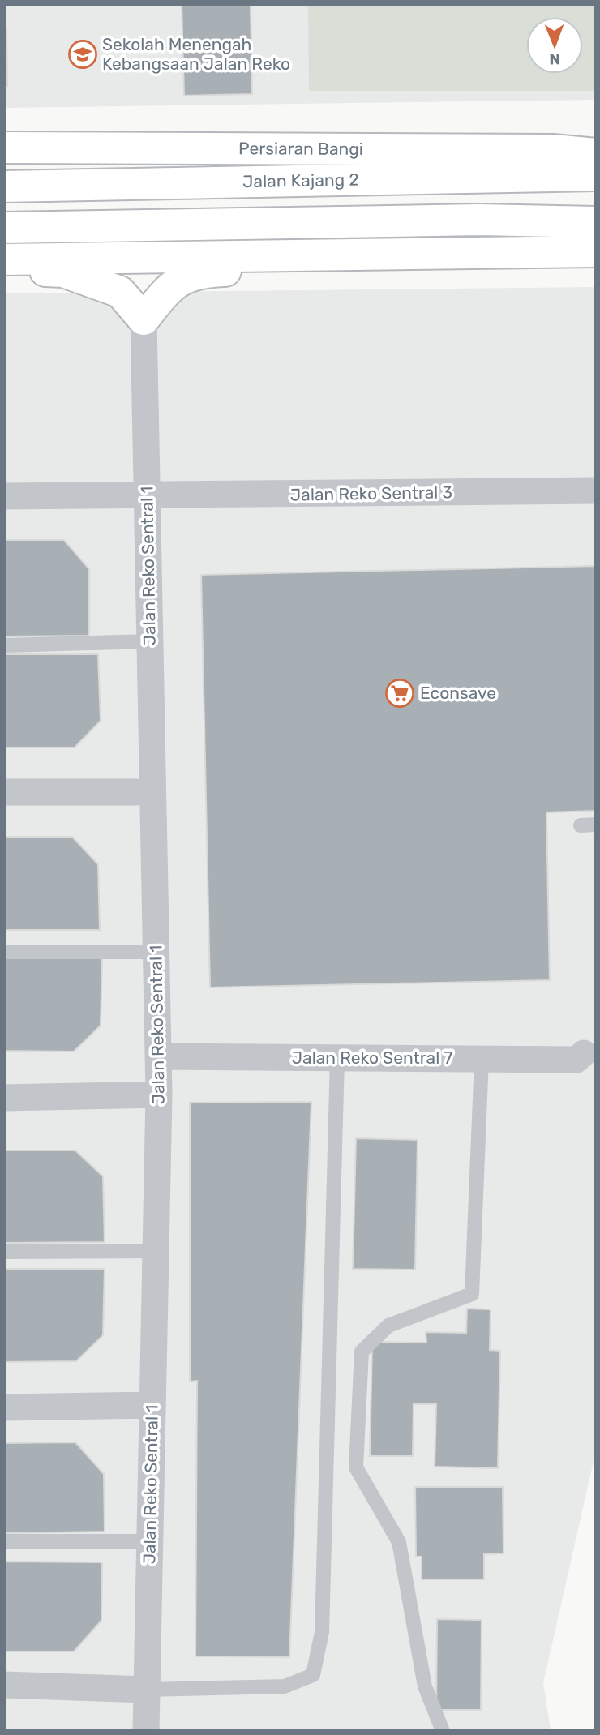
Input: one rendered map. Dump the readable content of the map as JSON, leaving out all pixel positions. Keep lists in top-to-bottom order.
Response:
{
  "streets": {
    "main road": ["Persiaran Bangi", "Jalan Kajang 2"],
    "street": ["Jalan Reko Sentral 3", "Jalan Reko Sentral 1", "Jalan Reko Sentral 7"]
  },
  "crossings": [
    ["Jalan Reko Sentral 3", "Jalan Reko Sentral 1"],
    ["Jalan Reko Sentral 1", "Jalan Reko Sentral 7"]
  ],
  "places": {
    "school or university": ["Sekolah Menengah Kebangsaan Jalan Reko"],
    "supermarket": ["Econsave"]
  },
  "north": "bottom"
}
